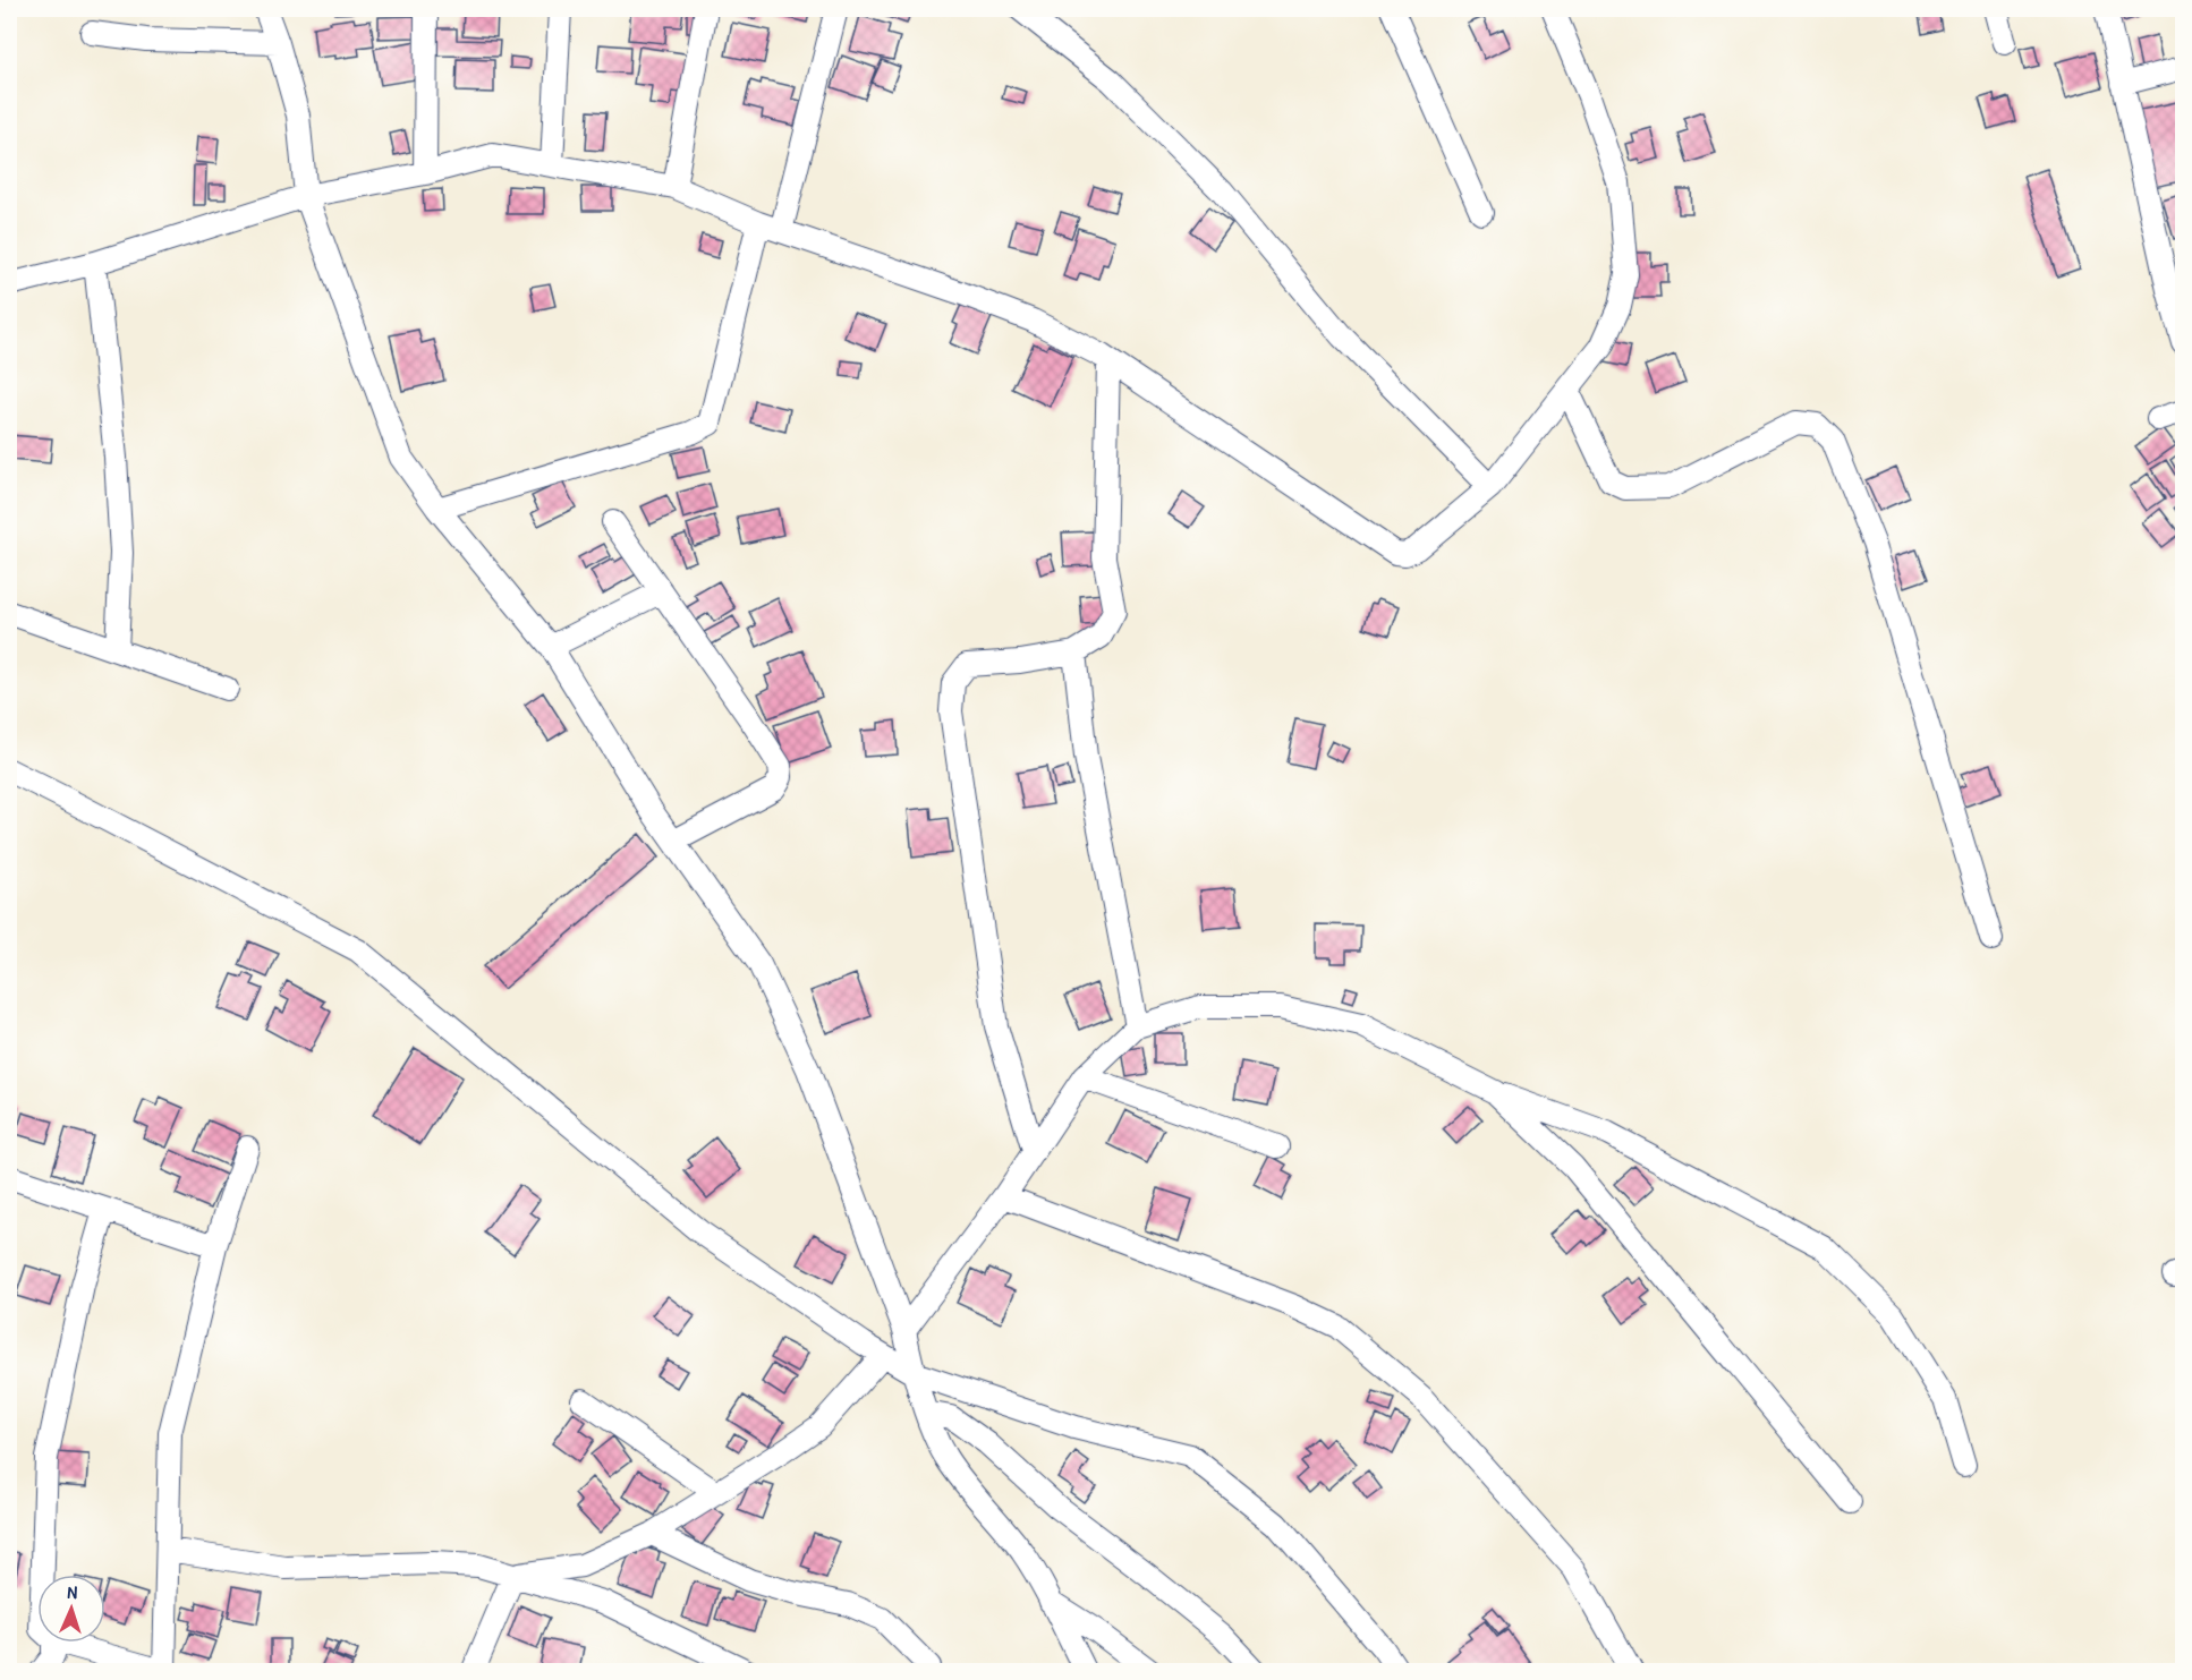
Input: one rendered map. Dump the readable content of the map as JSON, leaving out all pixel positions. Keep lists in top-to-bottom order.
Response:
{
  "north": "top"
}
